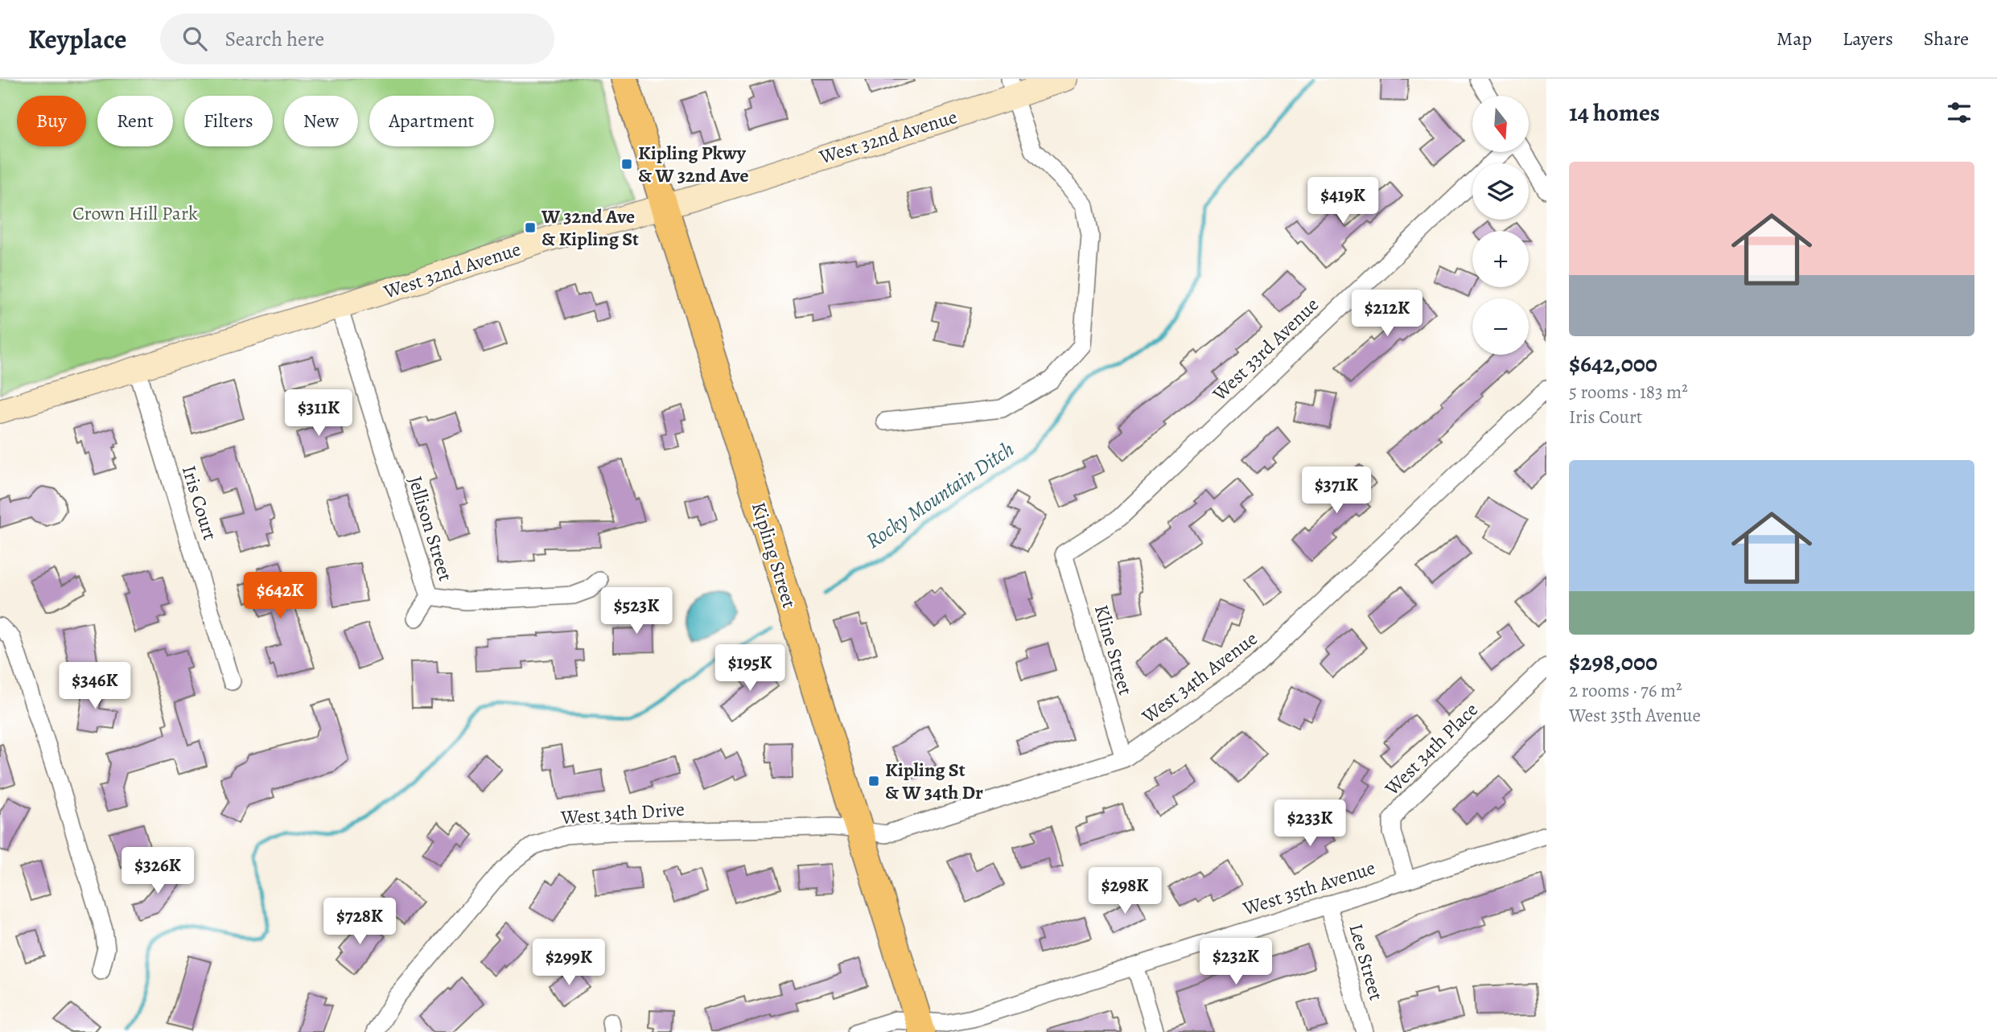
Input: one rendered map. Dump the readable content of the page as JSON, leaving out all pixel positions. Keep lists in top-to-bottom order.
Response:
{
  "streets": {
    "main road": ["Kipling Street"],
    "street": [
      "West 32nd Avenue",
      "West 33rd Avenue",
      "Iris Court",
      "Jellison Street",
      "Kline Street",
      "West 34th Avenue",
      "West 34th Place",
      "West 34th Drive",
      "West 35th Avenue",
      "Lee Street"
    ]
  },
  "crossings": [
    ["West 32nd Avenue", "Iris Court"],
    ["West 32nd Avenue", "Jellison Street"],
    ["West 32nd Avenue", "Kipling Street"],
    ["West 33rd Avenue", "Kline Street"],
    ["Kipling Street", "West 34th Avenue"],
    ["Kipling Street", "West 34th Drive"],
    ["Kipling Street", "West 35th Avenue"],
    ["Kline Street", "West 34th Avenue"],
    ["West 34th Avenue", "West 34th Drive"],
    ["West 34th Place", "West 35th Avenue"],
    ["West 35th Avenue", "Lee Street"]
  ],
  "water": ["Rocky Mountain Ditch"],
  "parks": ["Crown Hill Park"],
  "places": {
    "transit": ["Kipling Pkwy & W 32nd Ave", "W 32nd Ave & Kipling St", "Kipling St & W 34th Dr"]
  },
  "north": "bottom",
  "page": {
    "header": "Keyplace",
    "search": "Search here",
    "nav": ["Map", "Layers", "Share"],
    "heading": "14 homes",
    "map_buttons": ["+", "−"],
    "chip": [
      "Buy",
      "Rent",
      "Filters",
      "New",
      "Apartment"
    ],
    "list": [
      {
        "name": "$642,000",
        "note": "5 rooms · 183 m² · Iris Court"
      },
      {
        "name": "$298,000",
        "note": "2 rooms · 76 m² · West 35th Avenue"
      }
    ],
    "price": [
      "$419K",
      "$212K",
      "$311K",
      "$371K",
      "$642K",
      "$523K",
      "$195K",
      "$346K",
      "$233K",
      "$326K",
      "$298K",
      "$728K",
      "$232K",
      "$299K"
    ]
  }
}
